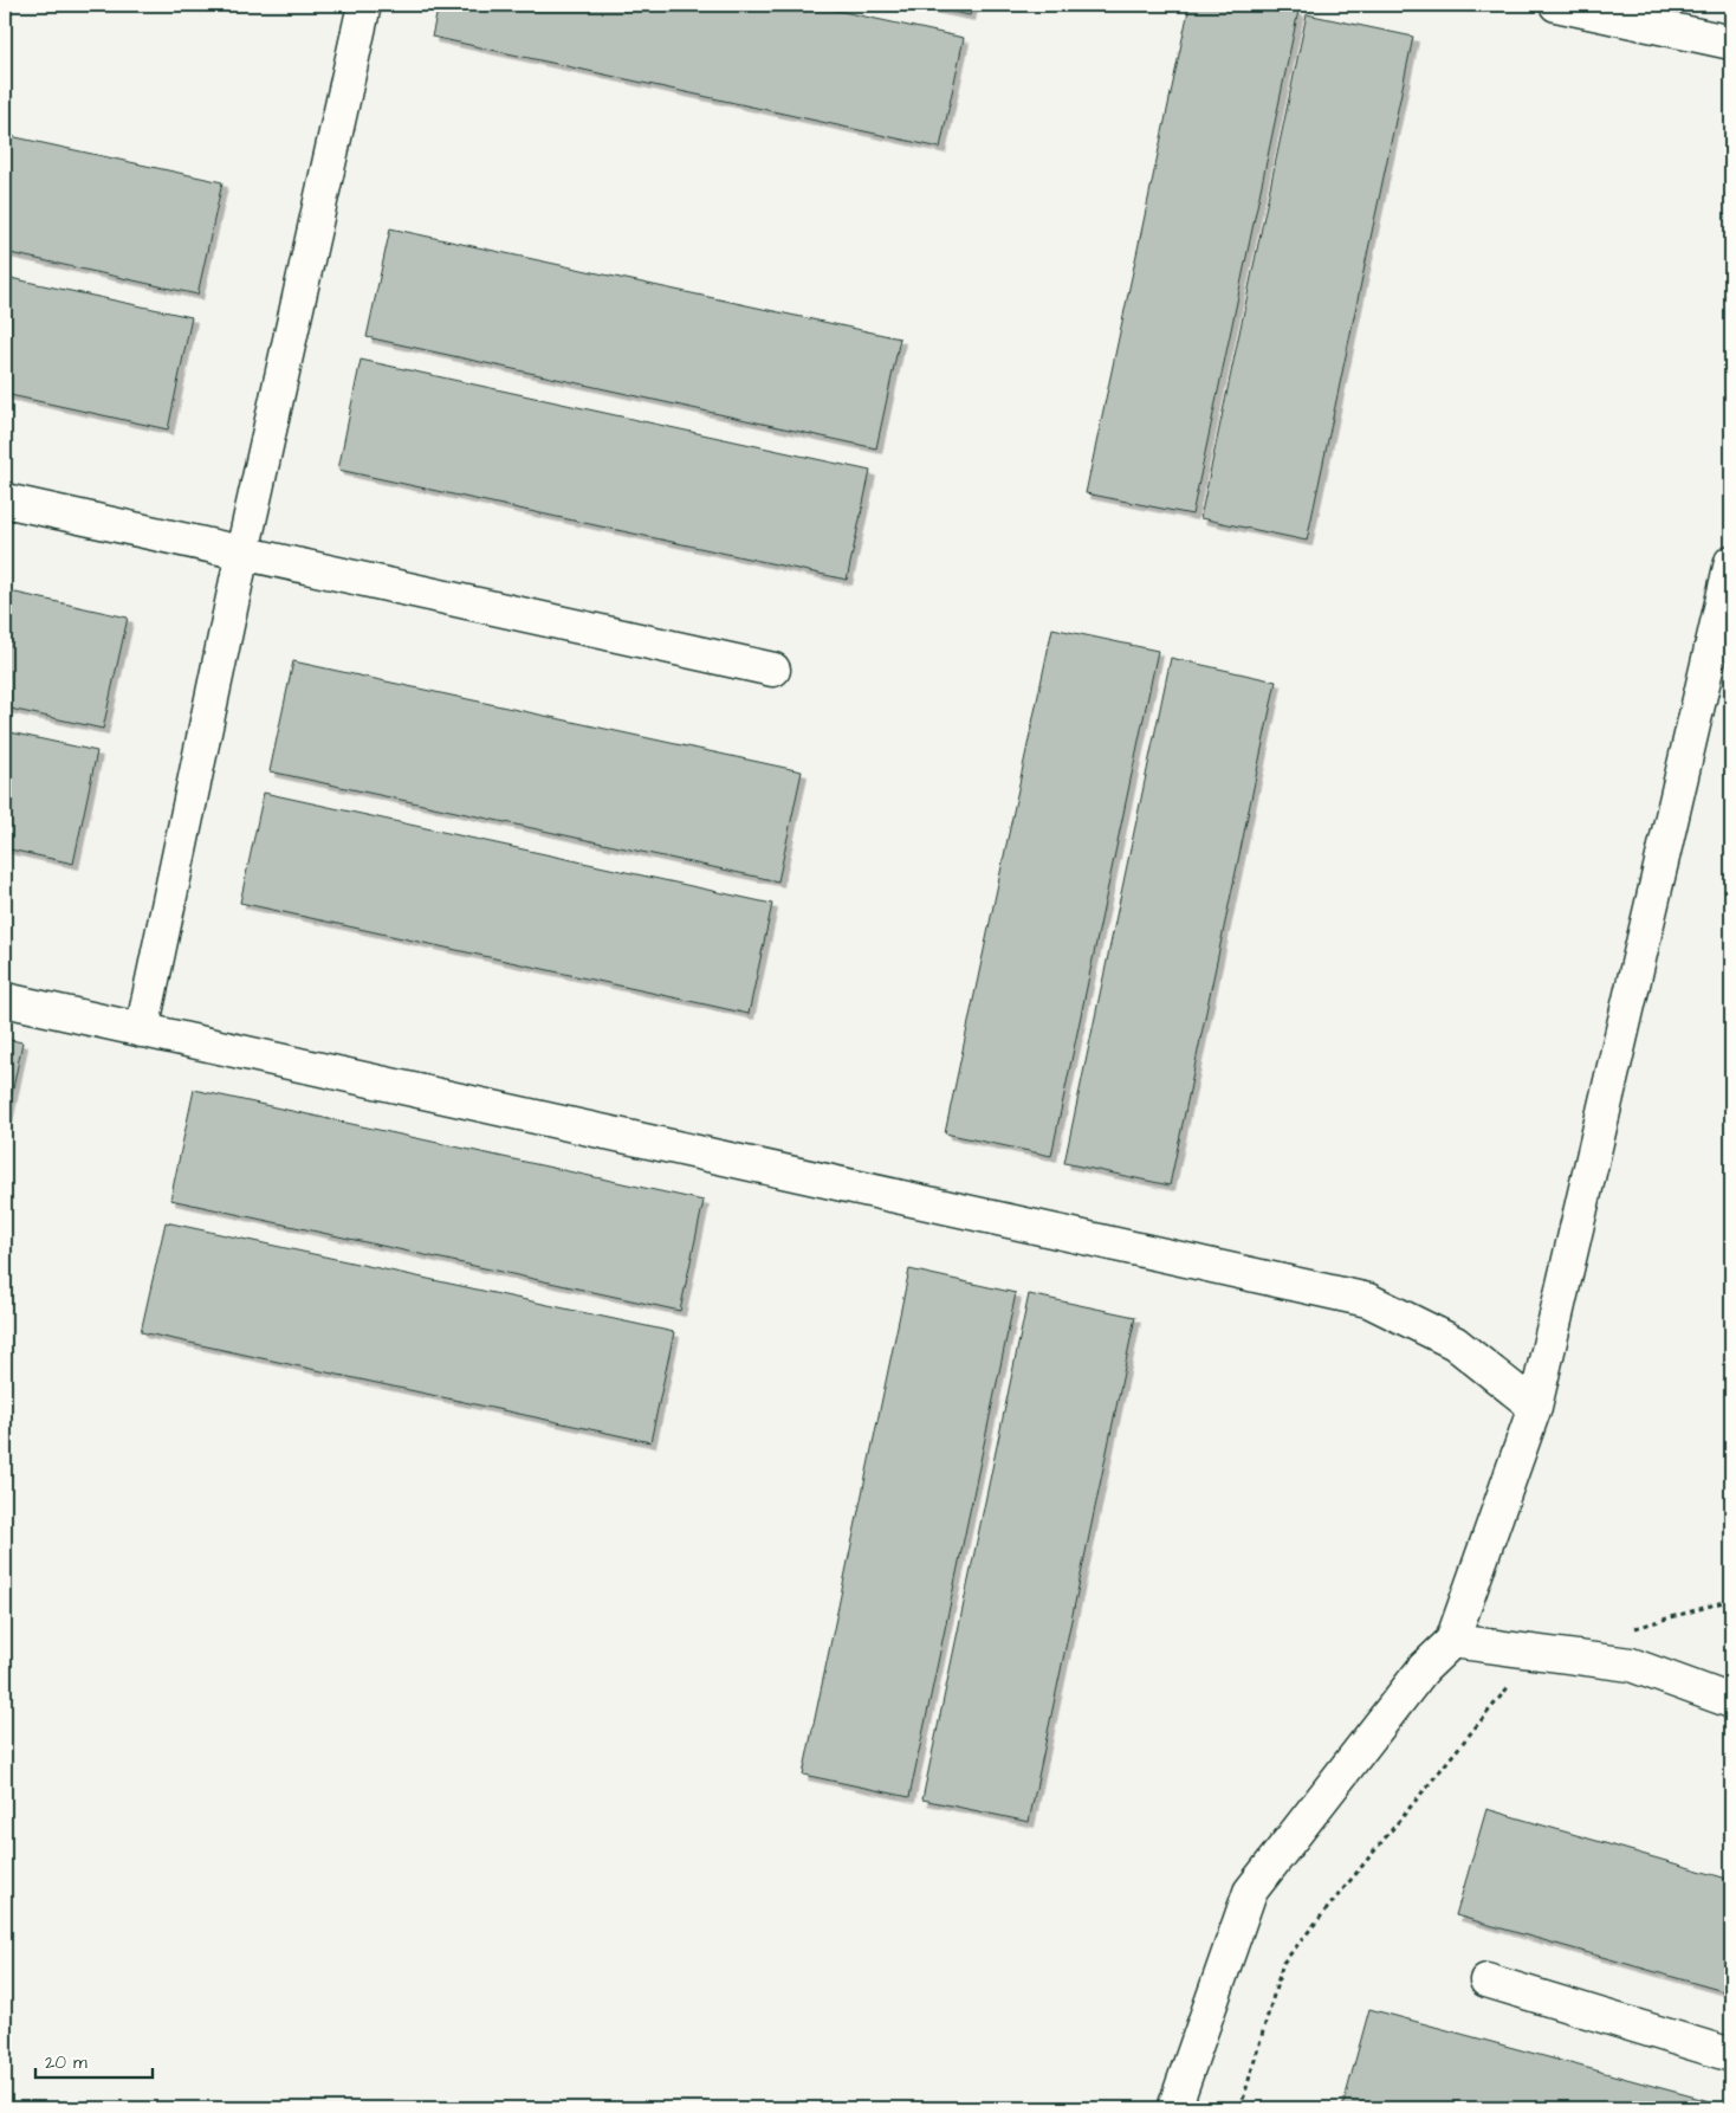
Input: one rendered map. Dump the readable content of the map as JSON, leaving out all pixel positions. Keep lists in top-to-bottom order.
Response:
{
  "scale_bar": "20 m"
}
